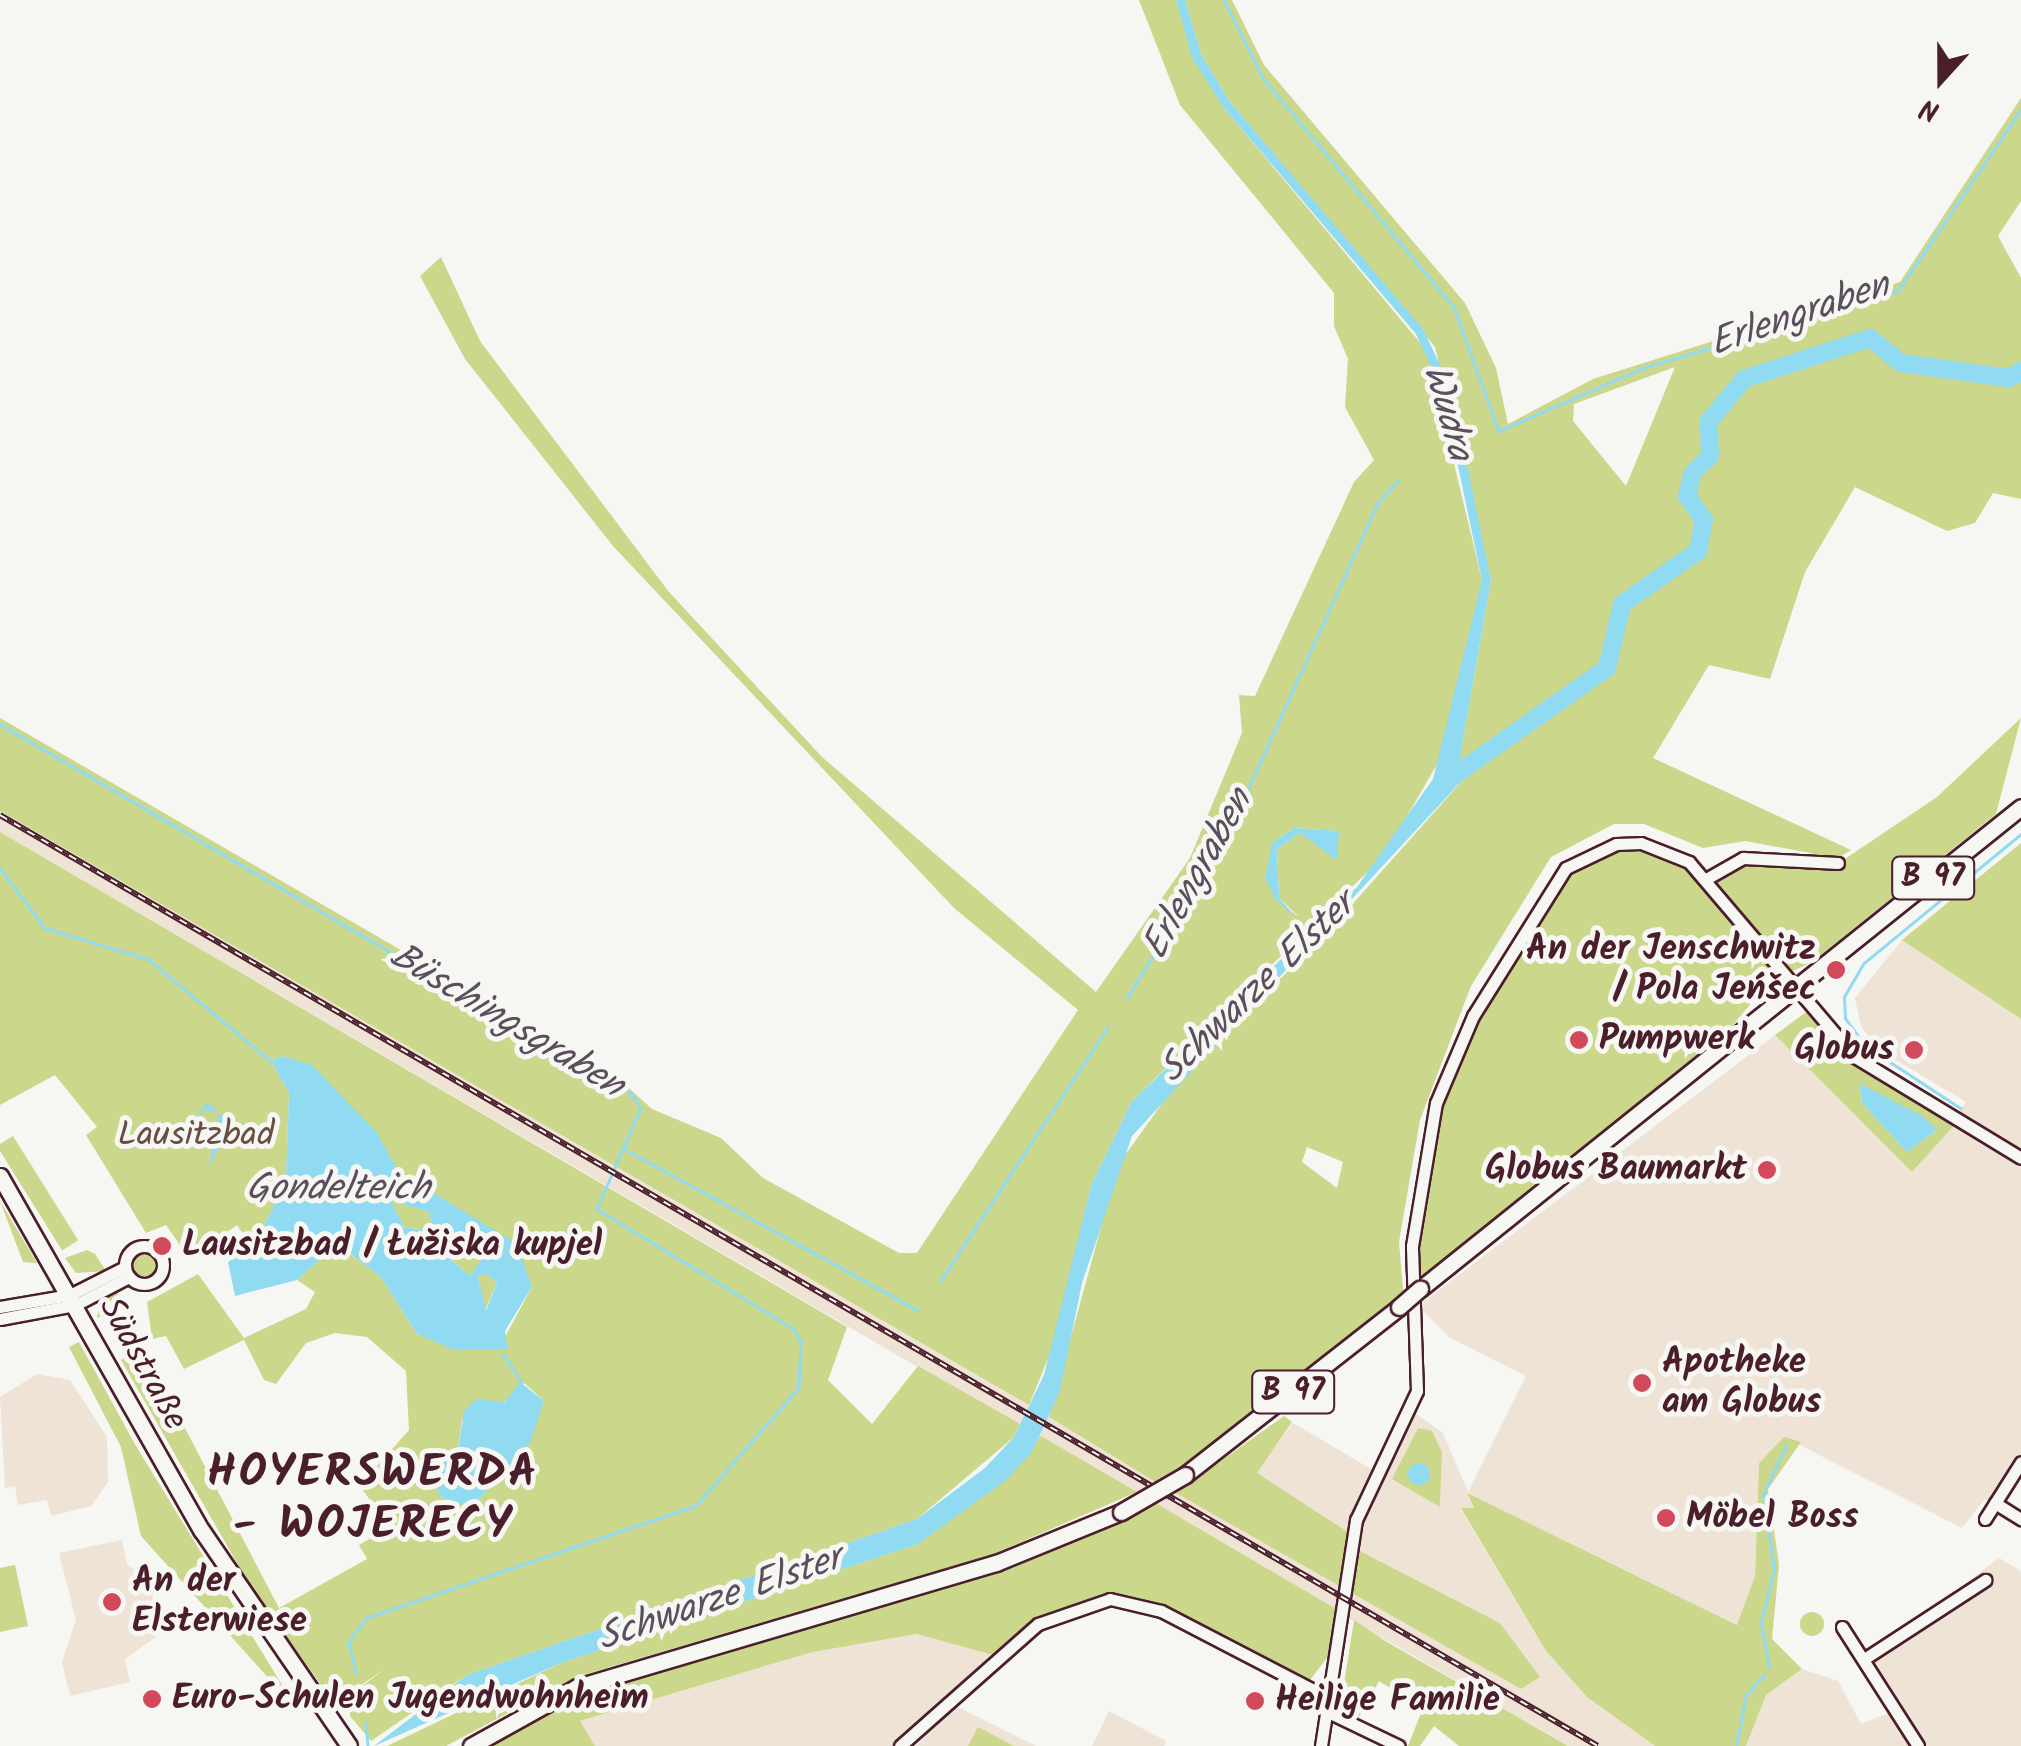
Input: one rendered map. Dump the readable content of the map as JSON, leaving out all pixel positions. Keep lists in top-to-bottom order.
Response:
{
  "streets": {
    "main road": ["B 97", "Südstraße"]
  },
  "districts": ["HOYERSWERDA - WOJERECY"],
  "water": [
    "Erlengraben",
    "Wudra",
    "Schwarze Elster",
    "Büschingsgraben",
    "Gondelteich"
  ],
  "parks": ["Lausitzbad"],
  "places": [
    "An der Jenschwitz / Pola Jeńšec",
    "Pumpwerk",
    "Globus",
    "Globus Baumarkt",
    "Lausitzbad / Łužiska kupjel",
    "Apotheke am Globus",
    "Möbel Boss",
    "An der Elsterwiese",
    "Euro-Schulen Jugendwohnheim",
    "Heilige Familie"
  ],
  "north": "bottom"
}
